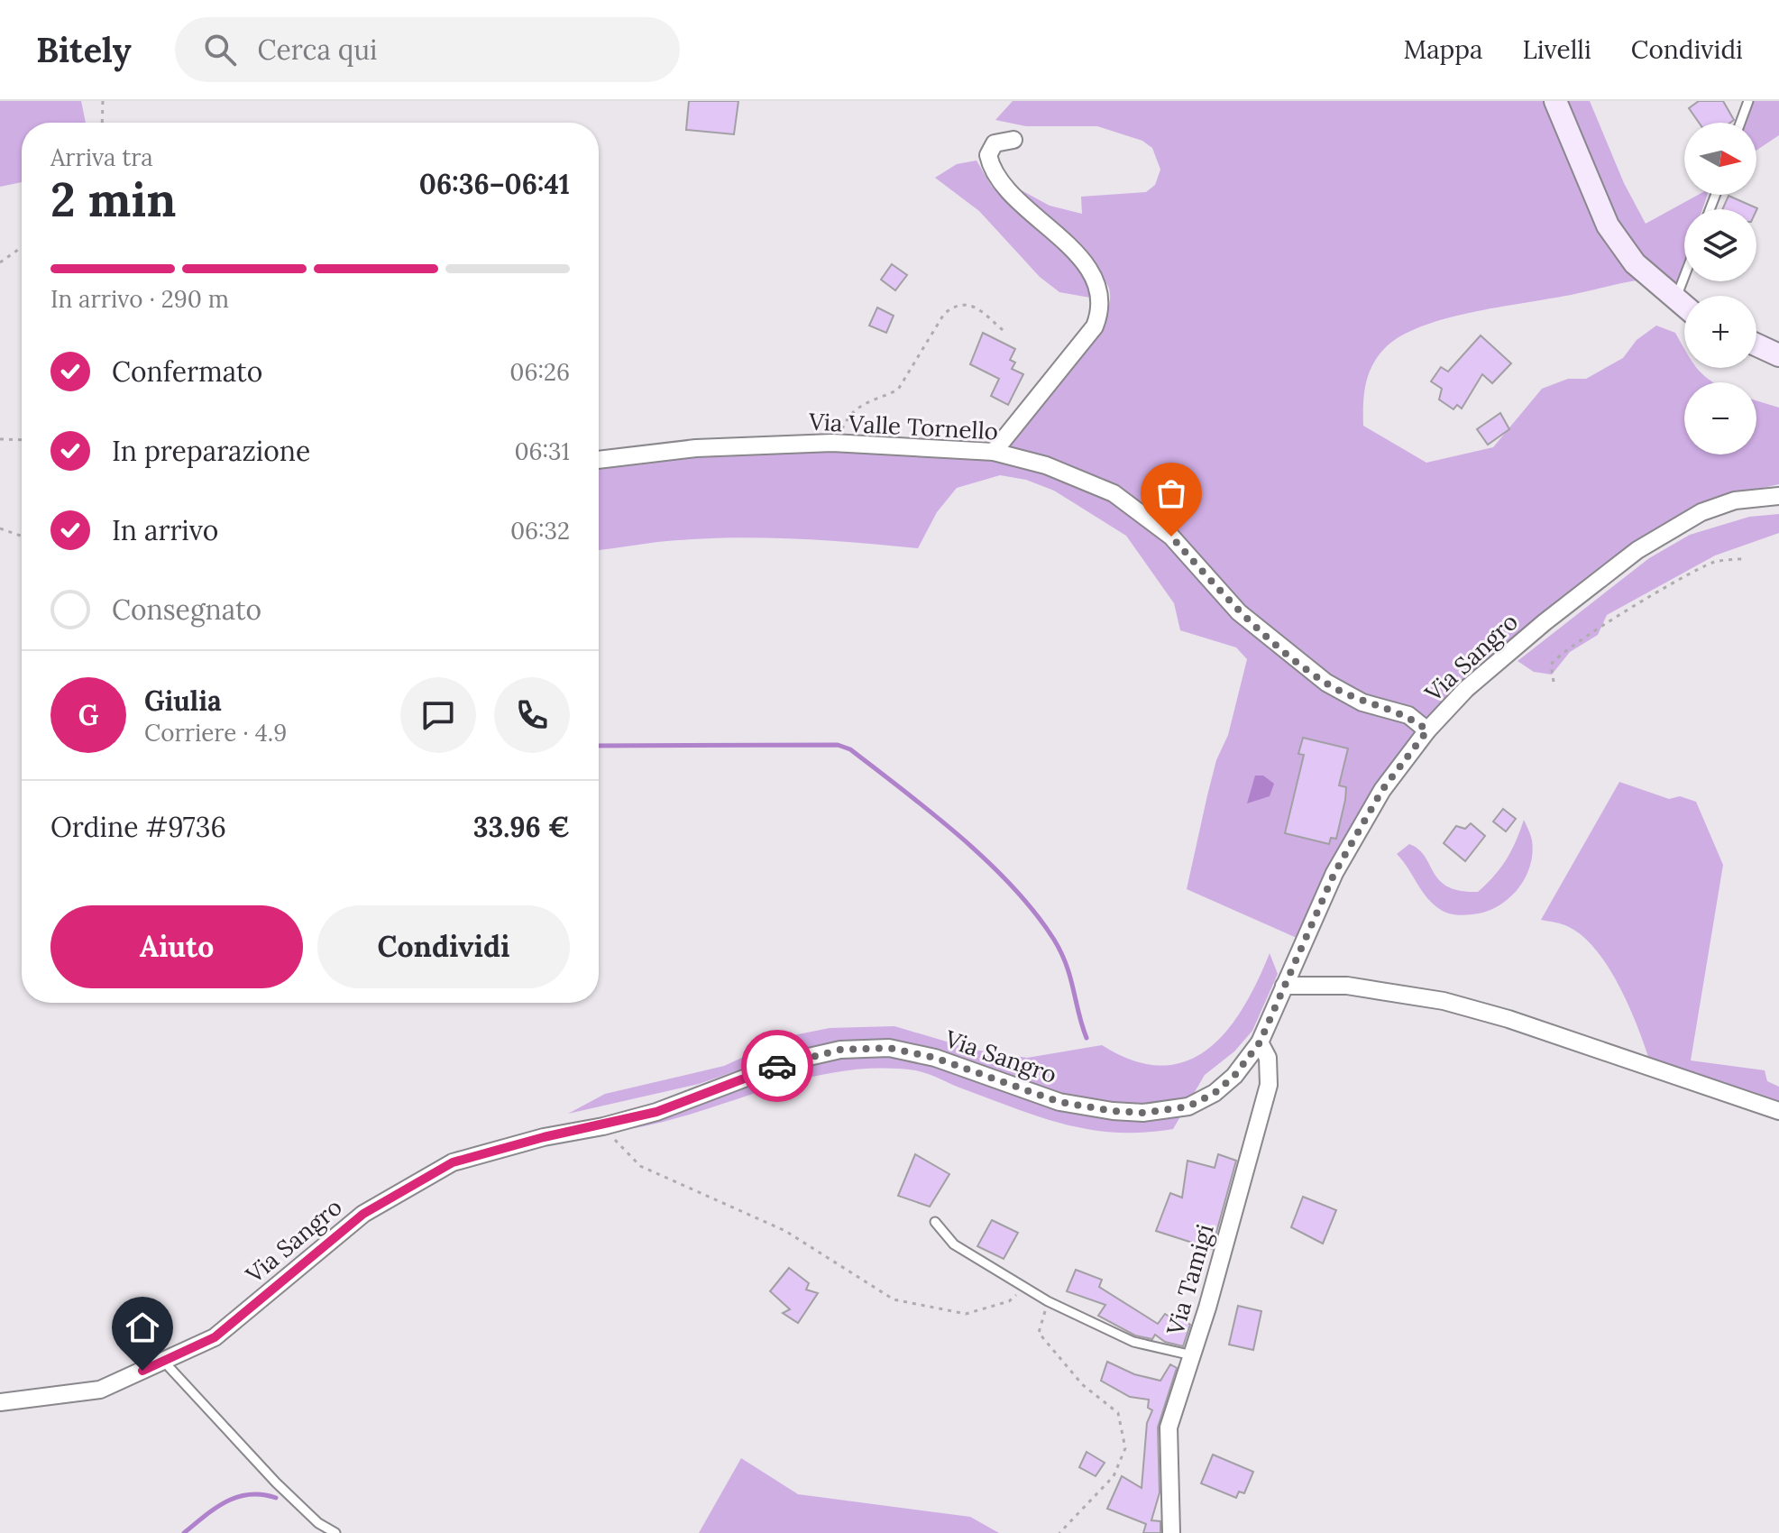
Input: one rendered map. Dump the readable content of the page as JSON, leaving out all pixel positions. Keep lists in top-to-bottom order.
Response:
{
  "streets": {
    "street": ["Via Valle Tornello", "Via Sangro", "Via Tamigi"]
  },
  "crossings": [
    ["Via Valle Tornello", "Via Sangro"],
    ["Via Sangro", "Via Tamigi"]
  ],
  "north": "right",
  "page": {
    "header": "Bitely",
    "search": "Cerca qui",
    "nav": ["Mappa", "Livelli", "Condividi"],
    "map_buttons": ["+", "−"],
    "heading": ["2 min", "Arriva tra", "06:36–06:41"],
    "panel": [
      "Giulia",
      "Corriere · 4.9",
      "Ordine #9736",
      "33.96 €"
    ],
    "bar": "In arrivo · 290 m",
    "list": [
      ["Confermato", "06:26"],
      ["In preparazione", "06:31"],
      ["In arrivo", "06:32"],
      "Consegnato"
    ],
    "round": "G",
    "buttons": ["Aiuto", "Condividi"]
  }
}
